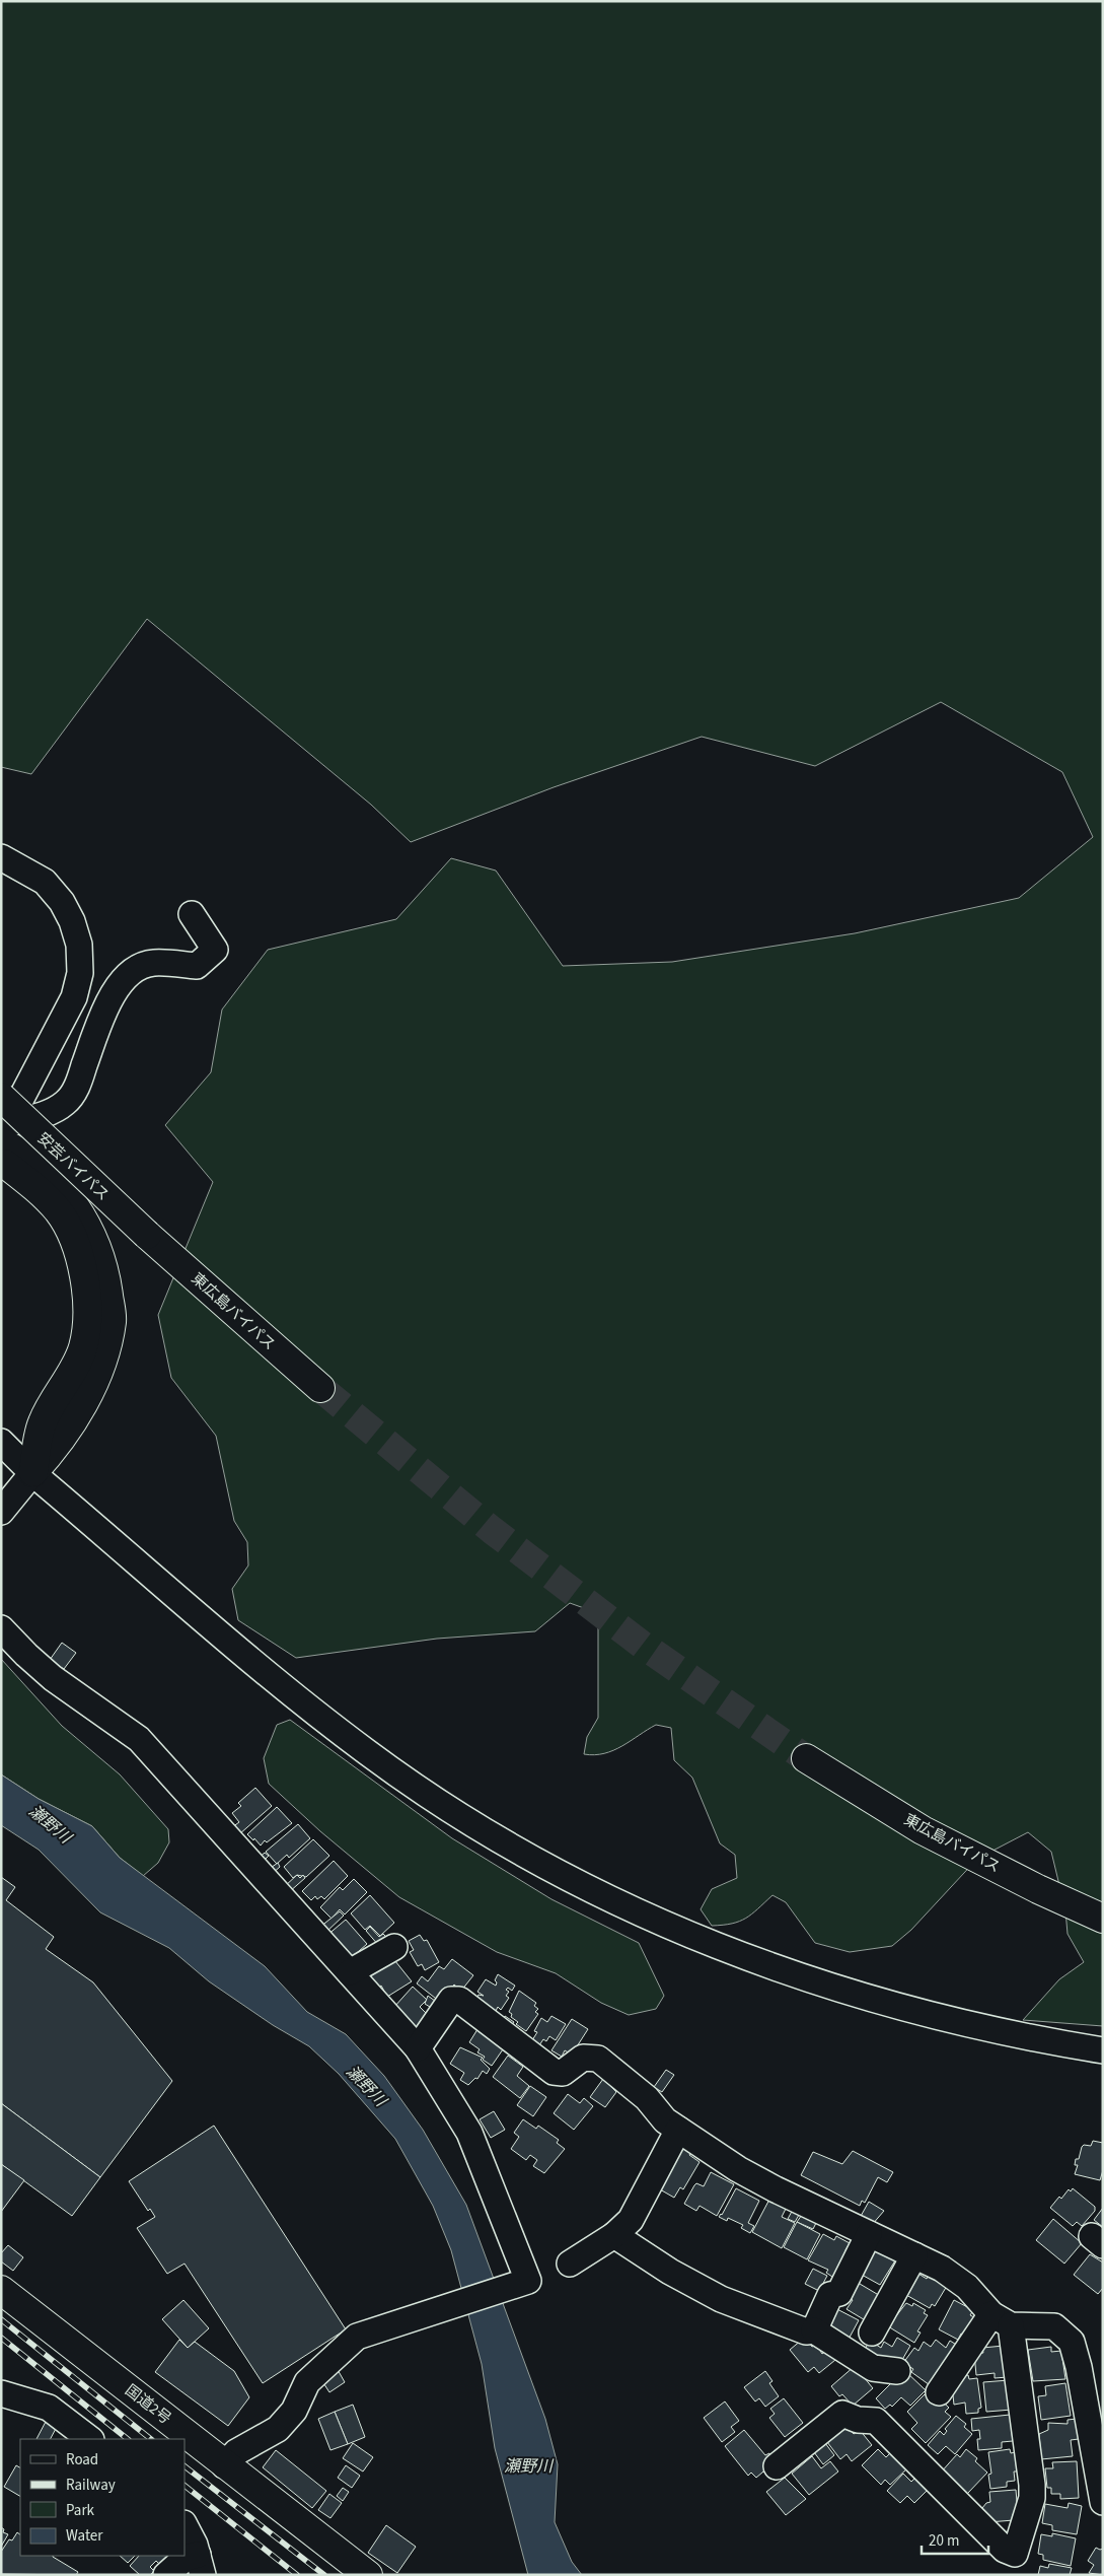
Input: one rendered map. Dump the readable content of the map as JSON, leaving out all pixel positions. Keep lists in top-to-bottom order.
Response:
{
  "streets": {
    "highway": ["安芸バイパス", "東広島バイパス", "国道2号"]
  },
  "crossings": [
    ["安芸バイパス", "東広島バイパス"]
  ],
  "water": ["瀬野川"],
  "legend": [
    "Road",
    "Railway",
    "Park",
    "Water"
  ],
  "scale_bar": "20 m"
}
